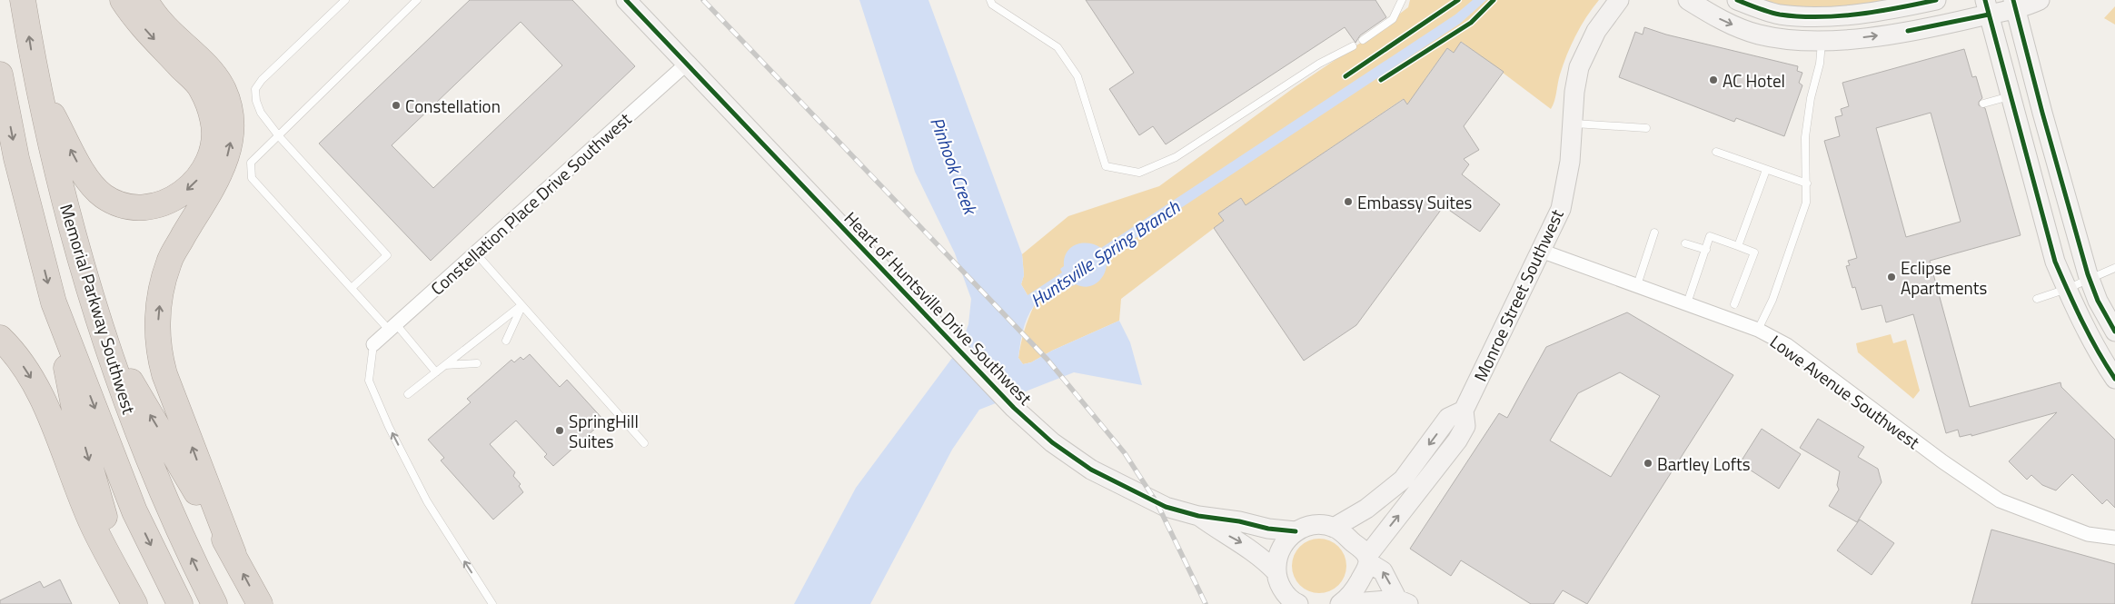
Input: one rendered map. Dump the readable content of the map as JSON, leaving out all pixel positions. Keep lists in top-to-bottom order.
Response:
{
  "streets": {
    "highway": ["Memorial Parkway Southwest"],
    "street": [
      "Constellation Place Drive Southwest",
      "Monroe Street Southwest",
      "Heart of Huntsville Drive Southwest",
      "Lowe Avenue Southwest"
    ]
  },
  "crossings": [
    ["Constellation Place Drive Southwest", "Heart of Huntsville Drive Southwest"],
    ["Monroe Street Southwest", "Lowe Avenue Southwest"]
  ],
  "water": ["Pinhook Creek", "Huntsville Spring Branch"],
  "places": [
    "AC Hotel",
    "Constellation",
    "Embassy Suites",
    "Eclipse Apartments",
    "SpringHill Suites",
    "Bartley Lofts"
  ]
}
